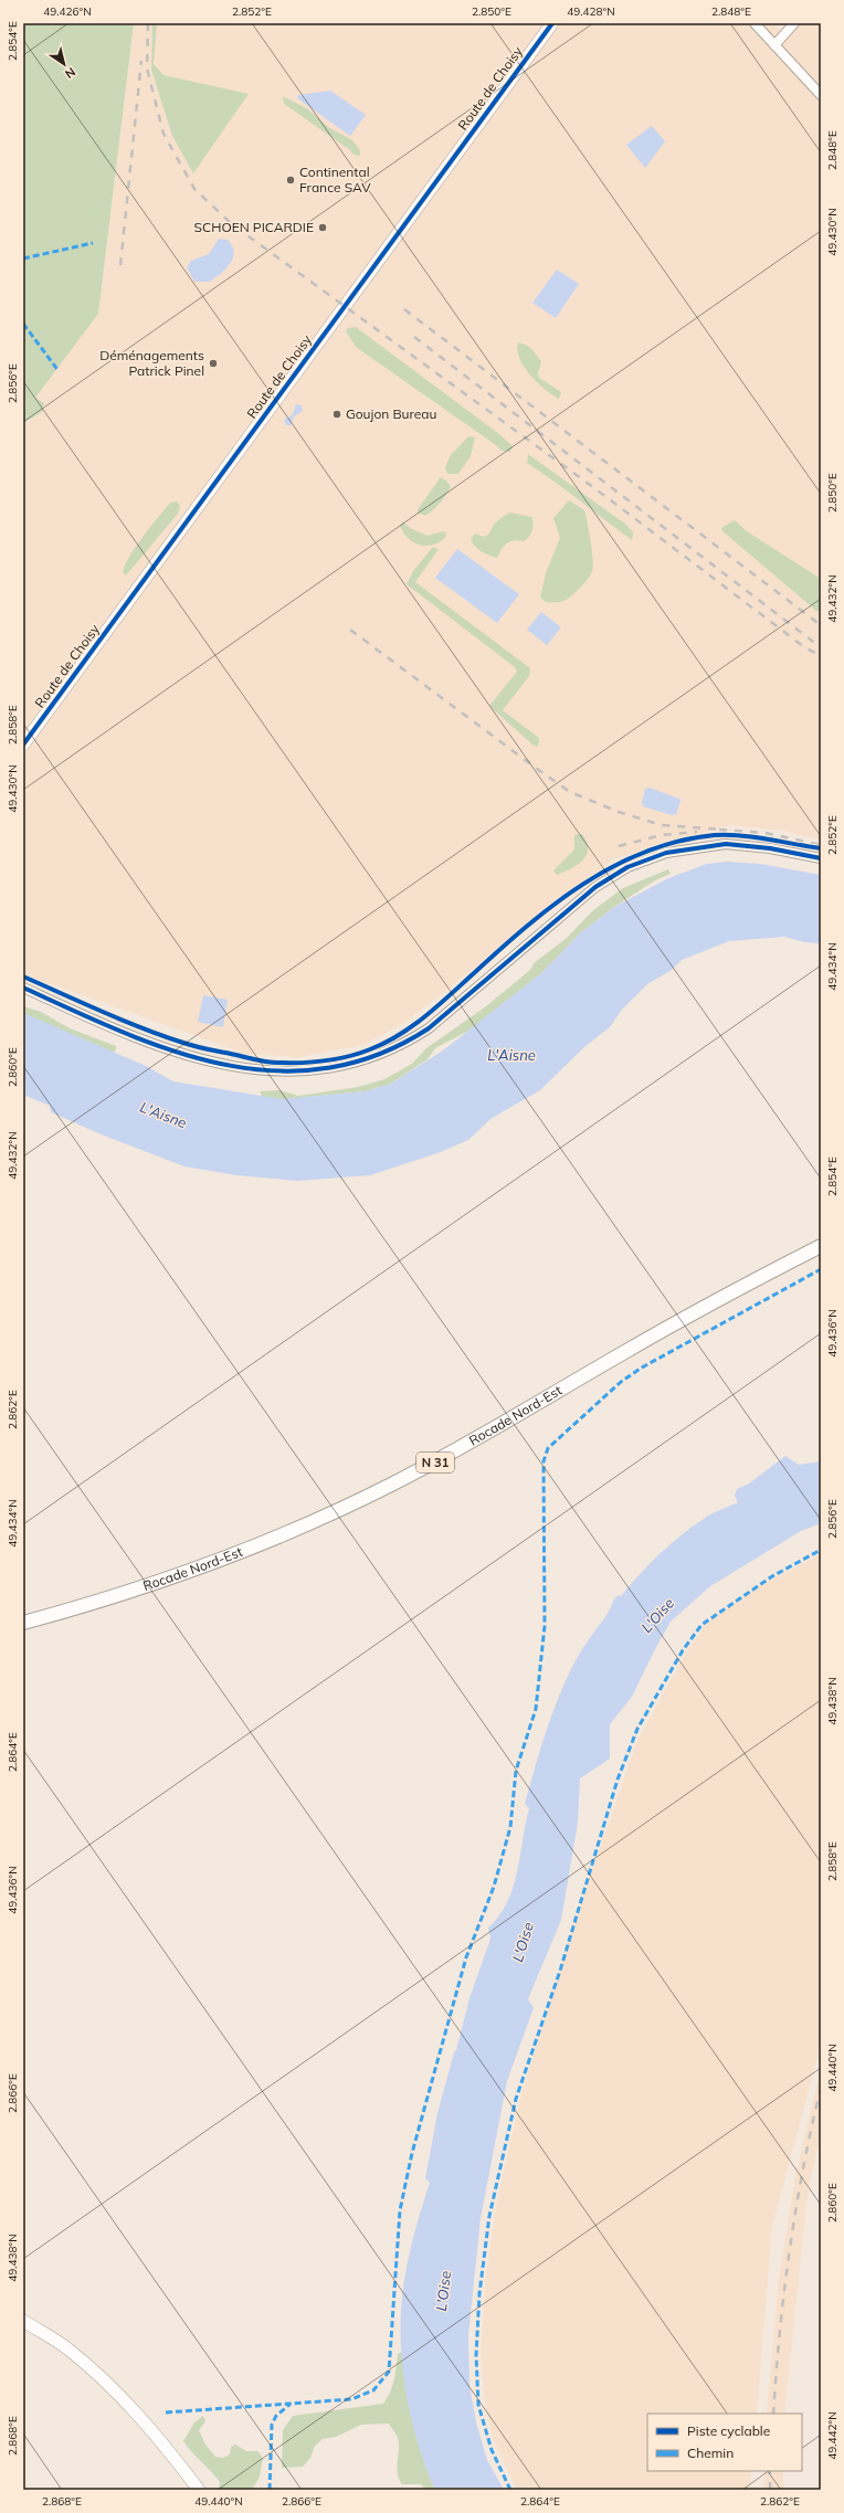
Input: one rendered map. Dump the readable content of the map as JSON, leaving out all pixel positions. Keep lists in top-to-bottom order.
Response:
{
  "streets": {
    "main road": ["Rocade Nord-Est", "N 31"],
    "street": ["Route de Choisy"]
  },
  "water": ["L'Aisne", "L'Oise"],
  "places": [
    "Continental France SAV",
    "SCHOEN PICARDIE",
    "Déménagements Patrick Pinel",
    "Goujon Bureau"
  ],
  "legend": ["Piste cyclable", "Chemin"],
  "north": "bottom right",
  "coordinates": [
    "49.426°N",
    "2.852°E",
    "2.850°E",
    "49.428°N",
    "2.848°E",
    "2.854°E",
    "49.430°N",
    "2.856°E",
    "49.432°N",
    "2.858°E",
    "49.434°N",
    "2.860°E",
    "49.436°N",
    "2.862°E",
    "49.438°N",
    "2.864°E",
    "49.440°N",
    "2.866°E",
    "49.442°N",
    "2.868°E"
  ]
}
